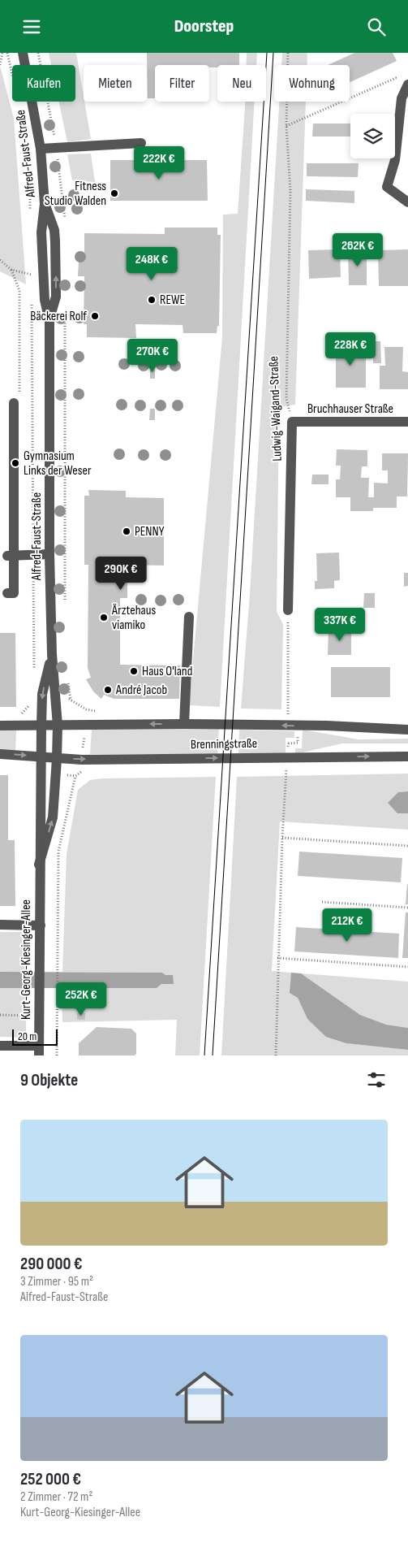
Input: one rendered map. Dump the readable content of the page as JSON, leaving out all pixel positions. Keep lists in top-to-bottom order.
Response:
{
  "streets": {
    "street": [
      "Alfred-Faust-Straße",
      "Ludwig-Waigand-Straße",
      "Bruchhauser Straße",
      "Brenningstraße",
      "Kurt-Georg-Kiesinger-Allee"
    ]
  },
  "crossings": [
    ["Alfred-Faust-Straße", "Brenningstraße"],
    ["Alfred-Faust-Straße", "Kurt-Georg-Kiesinger-Allee"],
    ["Ludwig-Waigand-Straße", "Bruchhauser Straße"],
    ["Brenningstraße", "Kurt-Georg-Kiesinger-Allee"]
  ],
  "places": [
    "Fitness Studio Walden",
    "REWE",
    "Bäckerei Rolf",
    "Gymnasium Links der Weser",
    "PENNY",
    "Ärztehaus viamiko",
    "Haus O'land",
    "André Jacob"
  ],
  "scale_bar": "20 m",
  "page": {
    "header": "Doorstep",
    "chip": [
      "Kaufen",
      "Mieten",
      "Filter",
      "Neu",
      "Wohnung"
    ],
    "price": [
      "222K €",
      "262K €",
      "248K €",
      "228K €",
      "270K €",
      "290K €",
      "337K €",
      "212K €",
      "252K €"
    ],
    "scale": "20 m",
    "heading": "9 Objekte",
    "list": [
      {
        "name": "290 000 €",
        "note": "3 Zimmer · 95 m² · Alfred-Faust-Straße"
      },
      {
        "name": "252 000 €",
        "note": "2 Zimmer · 72 m² · Kurt-Georg-Kiesinger-Allee"
      }
    ]
  }
}
